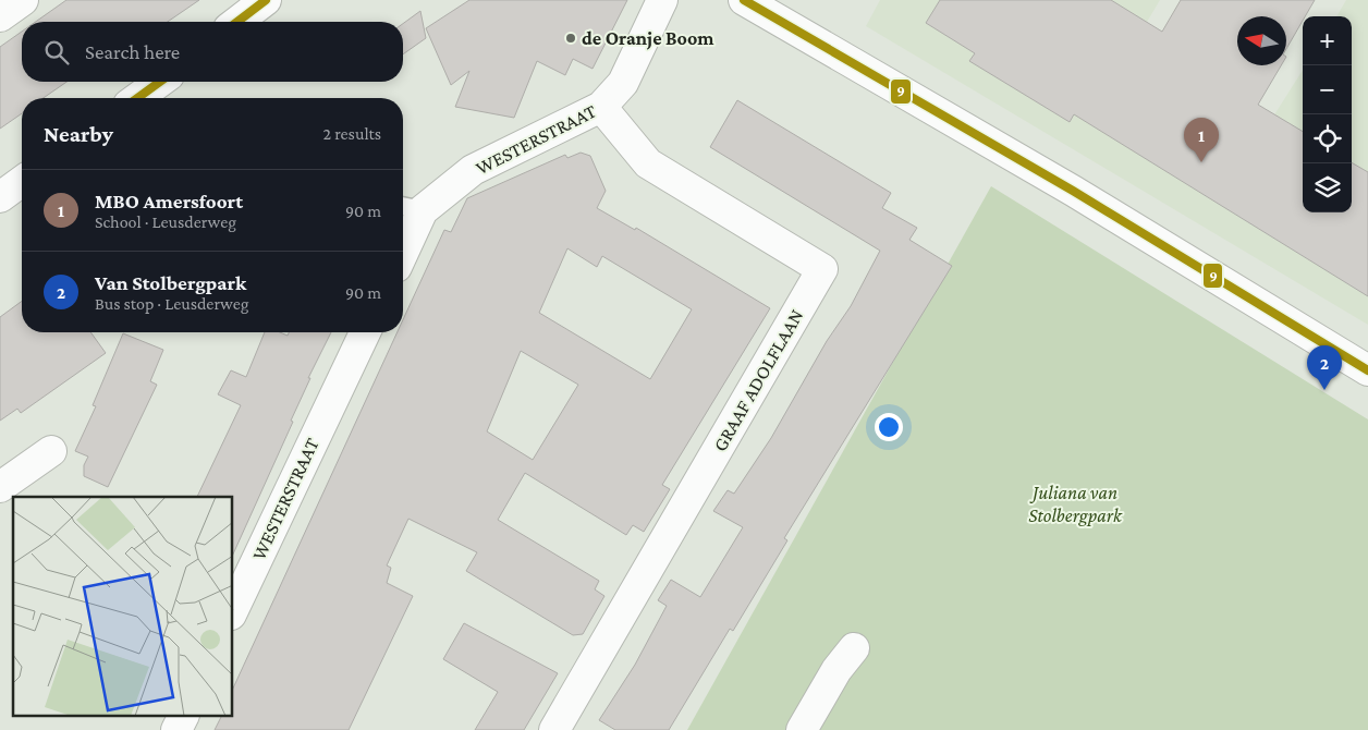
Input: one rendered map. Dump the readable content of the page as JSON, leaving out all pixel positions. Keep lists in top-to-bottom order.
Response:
{
  "streets": {
    "street": ["WESTERSTRAAT", "GRAAF ADOLFLAAN"]
  },
  "crossings": [
    ["WESTERSTRAAT", "GRAAF ADOLFLAAN"]
  ],
  "parks": ["Juliana van Stolbergpark"],
  "places": ["de Oranje Boom"],
  "lines": ["transit line 9"],
  "north": "left",
  "page": {
    "map_buttons": ["+", "−"],
    "search": "Search here",
    "heading": ["Nearby", "2 results"],
    "pins": ["1", "2"],
    "list": [
      {
        "mark": "1",
        "name": "MBO Amersfoort",
        "note": "School · Leusderweg",
        "value": "90 m"
      },
      {
        "mark": "2",
        "name": "Van Stolbergpark",
        "note": "Bus stop · Leusderweg",
        "value": "90 m"
      }
    ]
  }
}
